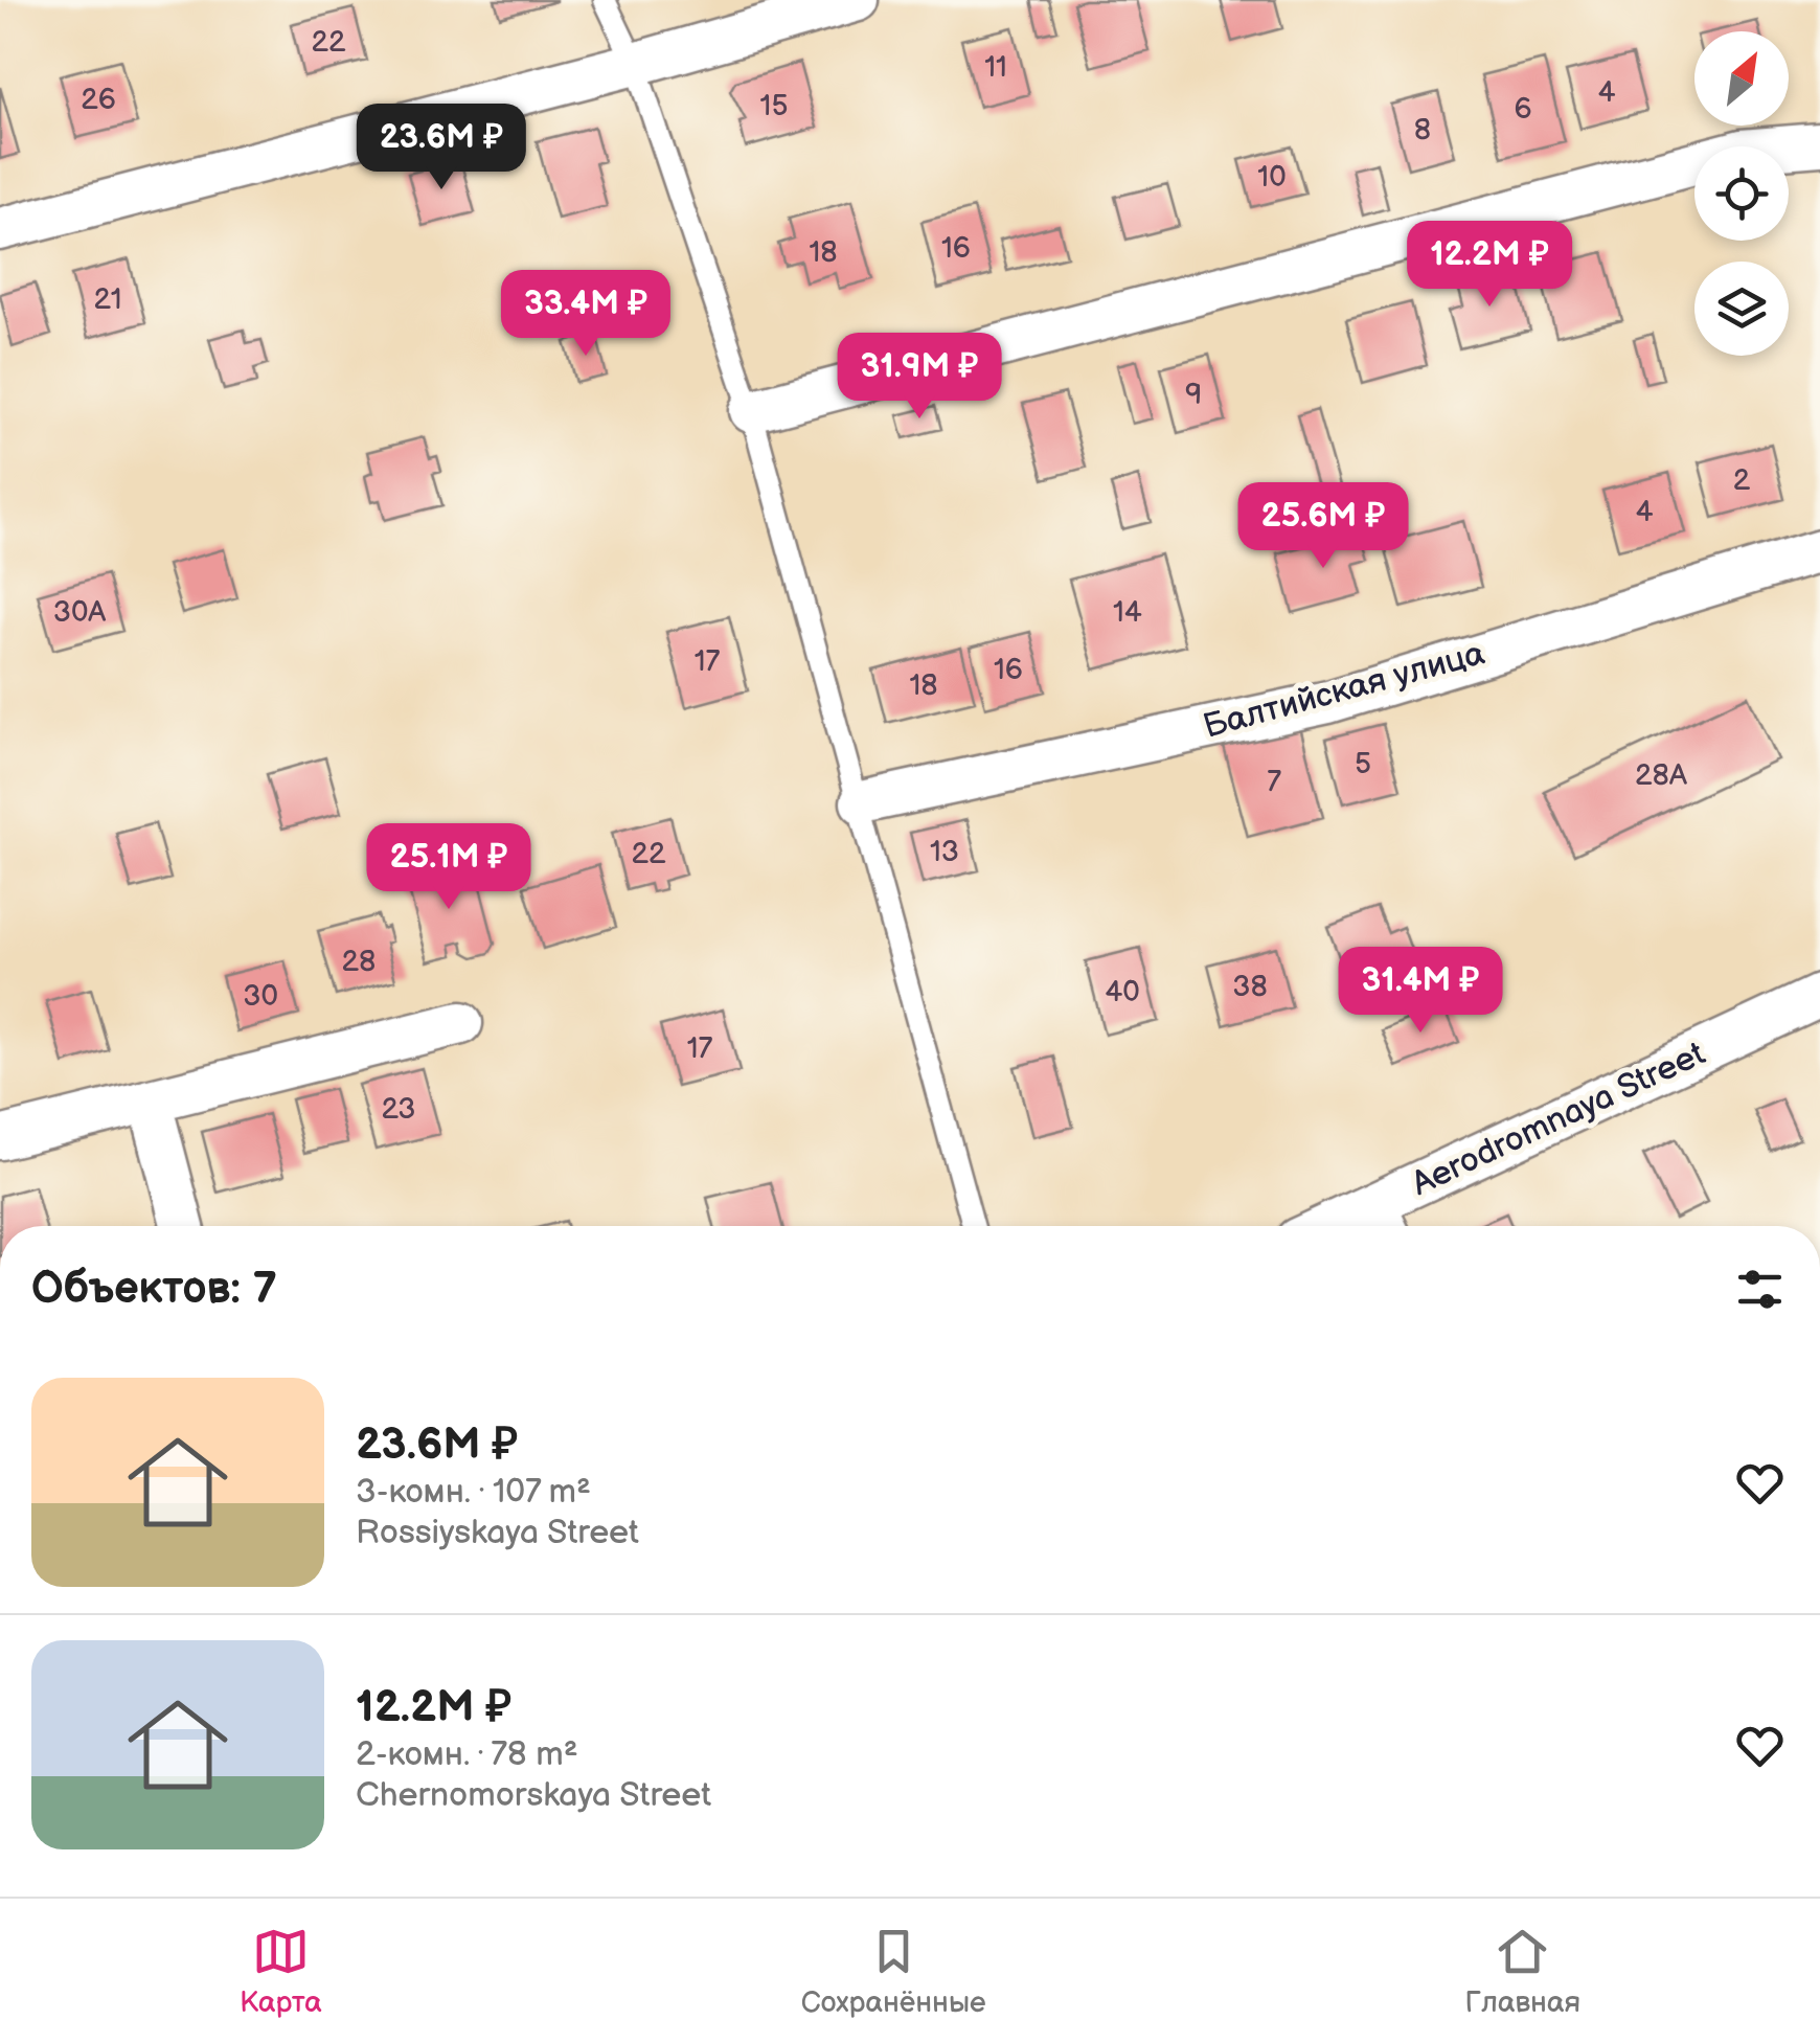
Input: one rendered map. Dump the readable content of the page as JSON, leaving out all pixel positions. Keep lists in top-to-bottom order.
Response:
{
  "streets": {
    "street": ["Балтийская улица", "Aerodromnaya Street"]
  },
  "house_numbers": [
    "22",
    "11",
    "4",
    "26",
    "15",
    "6",
    "8",
    "10",
    "16",
    "18",
    "21",
    "9",
    "2",
    "4",
    "30А",
    "14",
    "17",
    "16",
    "18",
    "5",
    "28А",
    "7",
    "13",
    "22",
    "28",
    "38",
    "40",
    "30",
    "17",
    "23"
  ],
  "north": "top right",
  "page": {
    "price": [
      "23.6M ₽",
      "12.2M ₽",
      "33.4M ₽",
      "31.9M ₽",
      "25.6M ₽",
      "25.1M ₽",
      "31.4M ₽"
    ],
    "heading": "Объектов: 7",
    "list": [
      {
        "name": "23.6M ₽",
        "note": "3-комн. · 107 m² · Rossiyskaya Street"
      },
      {
        "name": "12.2M ₽",
        "note": "2-комн. · 78 m² · Chernomorskaya Street"
      }
    ],
    "tabs": ["Карта", "Сохранённые", "Главная"]
  }
}
